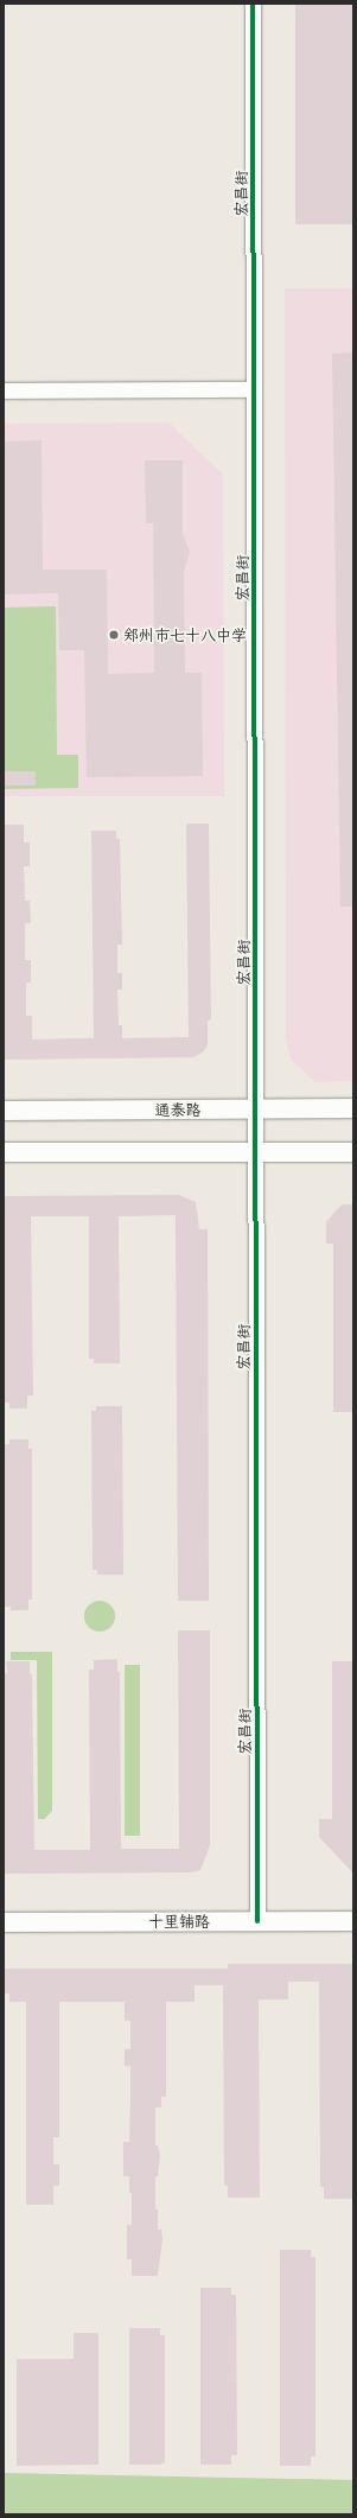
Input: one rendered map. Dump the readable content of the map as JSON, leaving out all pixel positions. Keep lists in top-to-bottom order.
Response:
{
  "streets": {
    "street": ["宏昌街", "通泰路", "十里铺路"]
  },
  "crossings": [
    ["宏昌街", "通泰路"],
    ["宏昌街", "十里铺路"]
  ],
  "places": ["郑州市七十八中学"]
}
